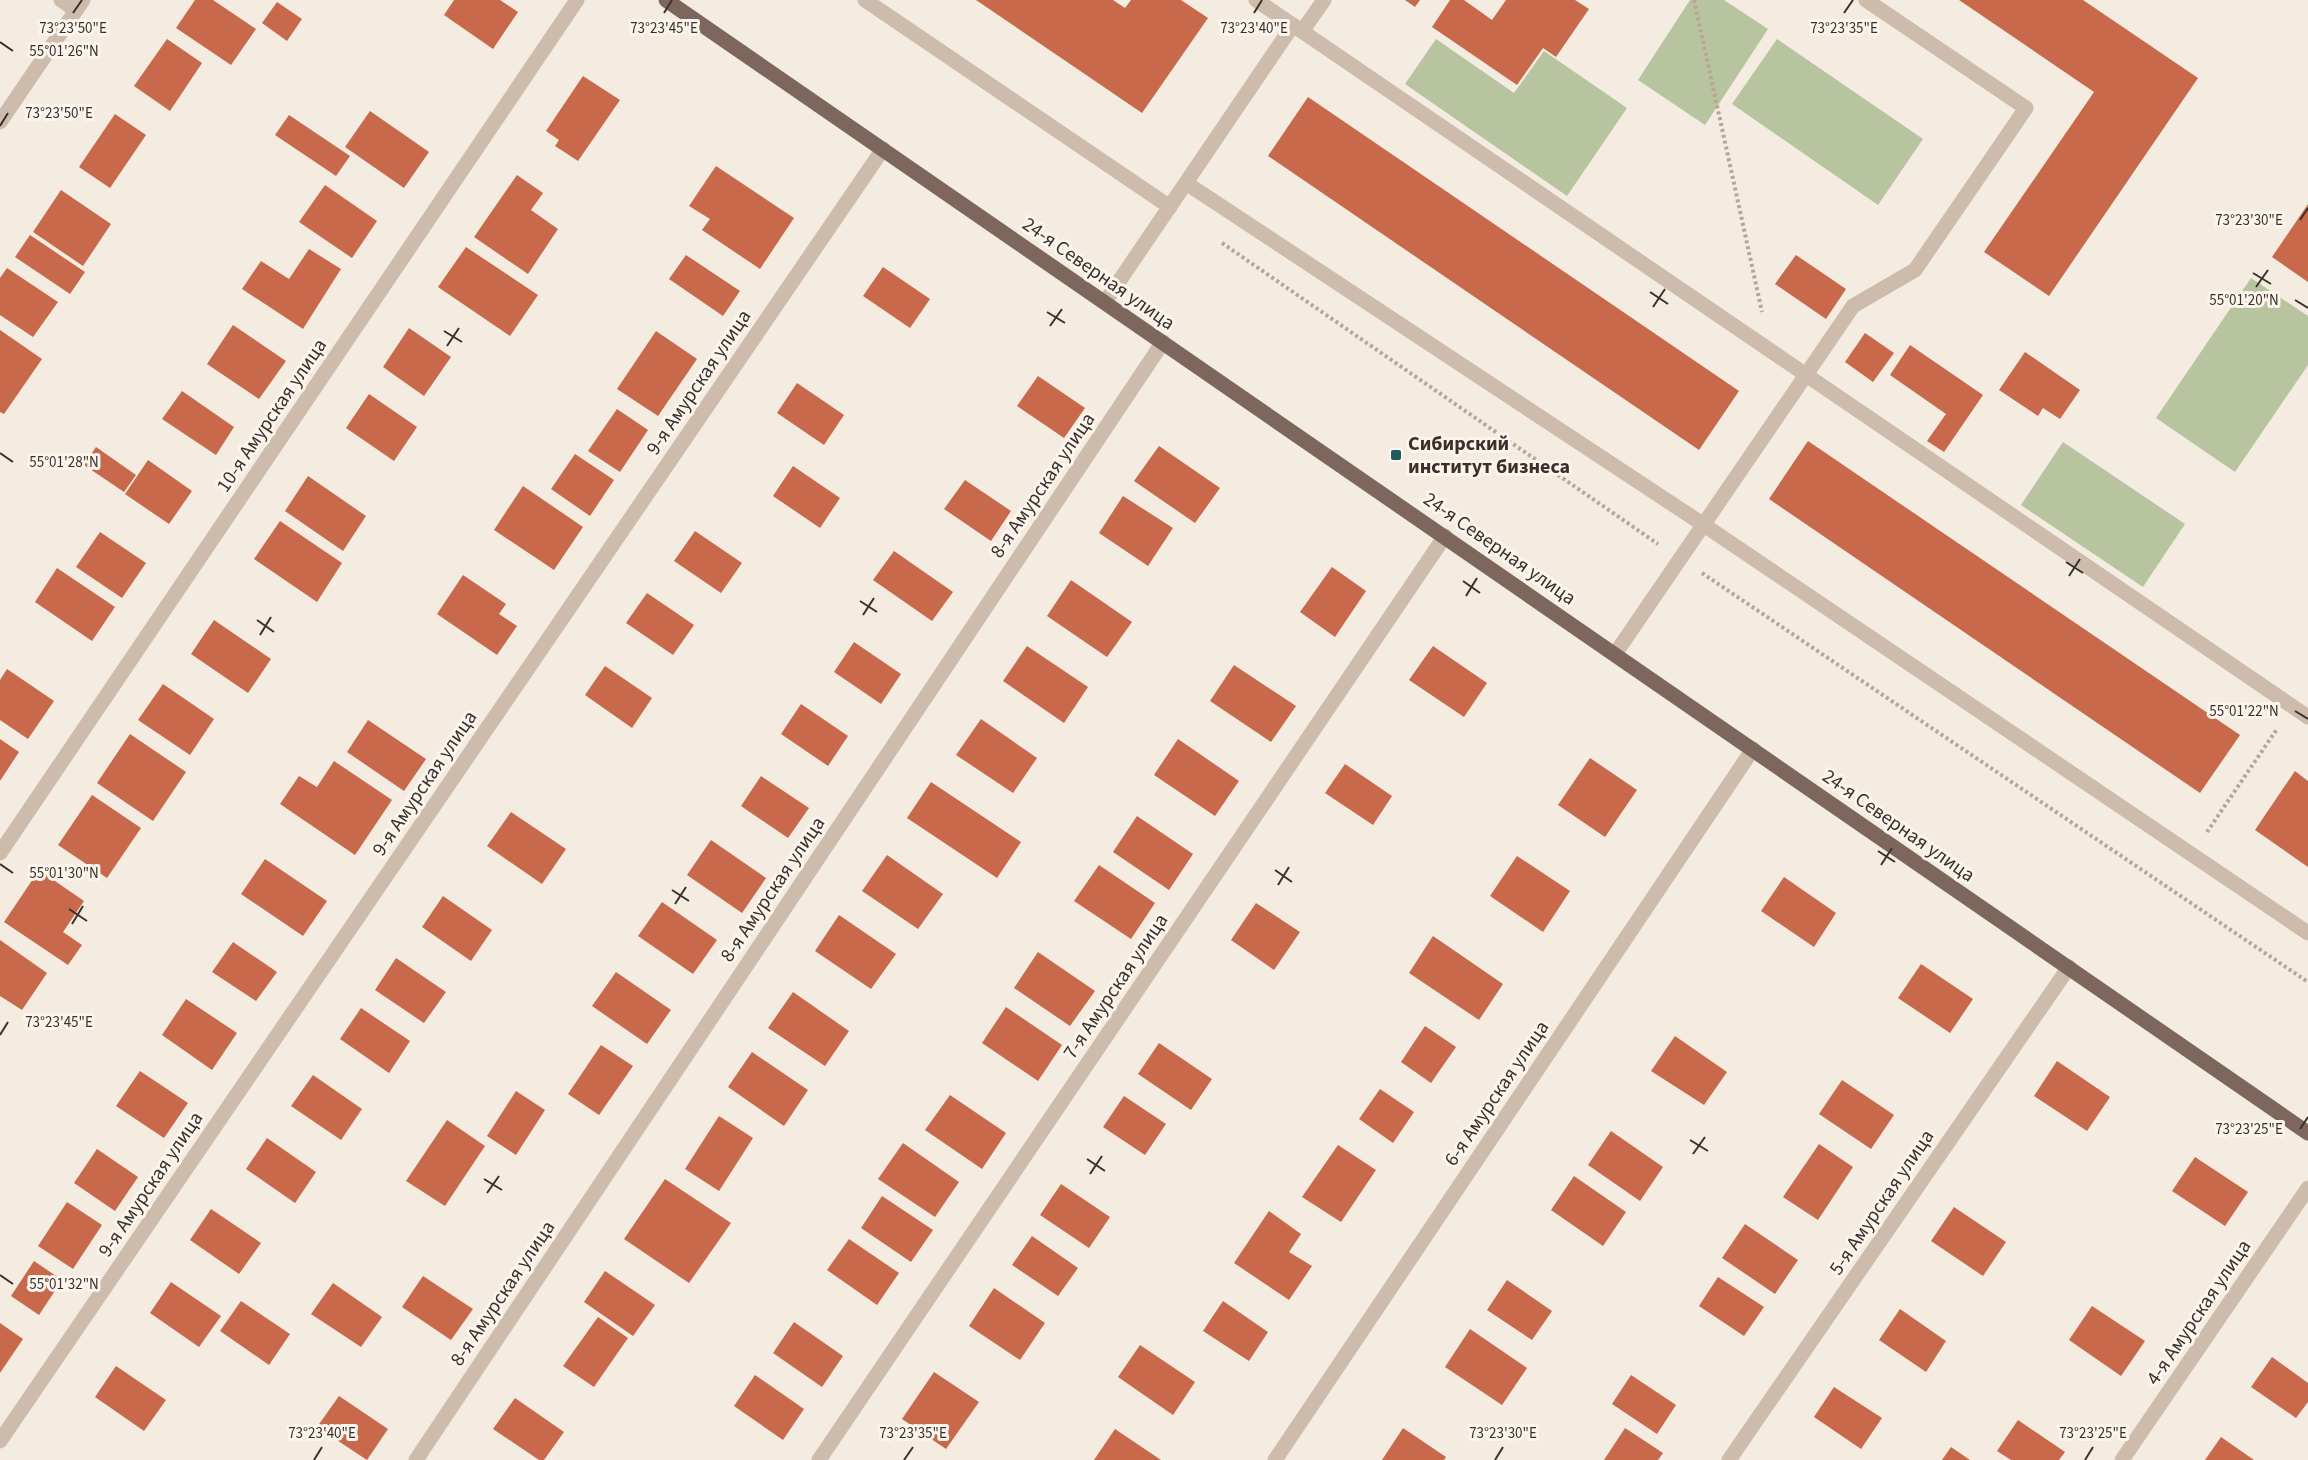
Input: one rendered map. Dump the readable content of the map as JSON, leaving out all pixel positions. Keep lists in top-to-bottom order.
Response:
{
  "streets": {
    "main road": ["24-я Северная улица"],
    "street": [
      "9-я Амурская улица",
      "10-я Амурская улица",
      "8-я Амурская улица",
      "7-я Амурская улица",
      "6-я Амурская улица",
      "5-я Амурская улица",
      "4-я Амурская улица"
    ]
  },
  "crossings": [
    ["24-я Северная улица", "9-я Амурская улица"],
    ["24-я Северная улица", "8-я Амурская улица"],
    ["24-я Северная улица", "7-я Амурская улица"],
    ["24-я Северная улица", "6-я Амурская улица"],
    ["24-я Северная улица", "5-я Амурская улица"]
  ],
  "places": {
    "transit": ["Сибирский институт бизнеса"]
  },
  "coordinates": [
    "73°23'50\"E",
    "73°23'45\"E",
    "73°23'40\"E",
    "73°23'35\"E",
    "55°01'26\"N",
    "73°23'30\"E",
    "55°01'20\"N",
    "55°01'28\"N",
    "55°01'22\"N",
    "55°01'30\"N",
    "73°23'25\"E",
    "55°01'32\"N"
  ]
}
